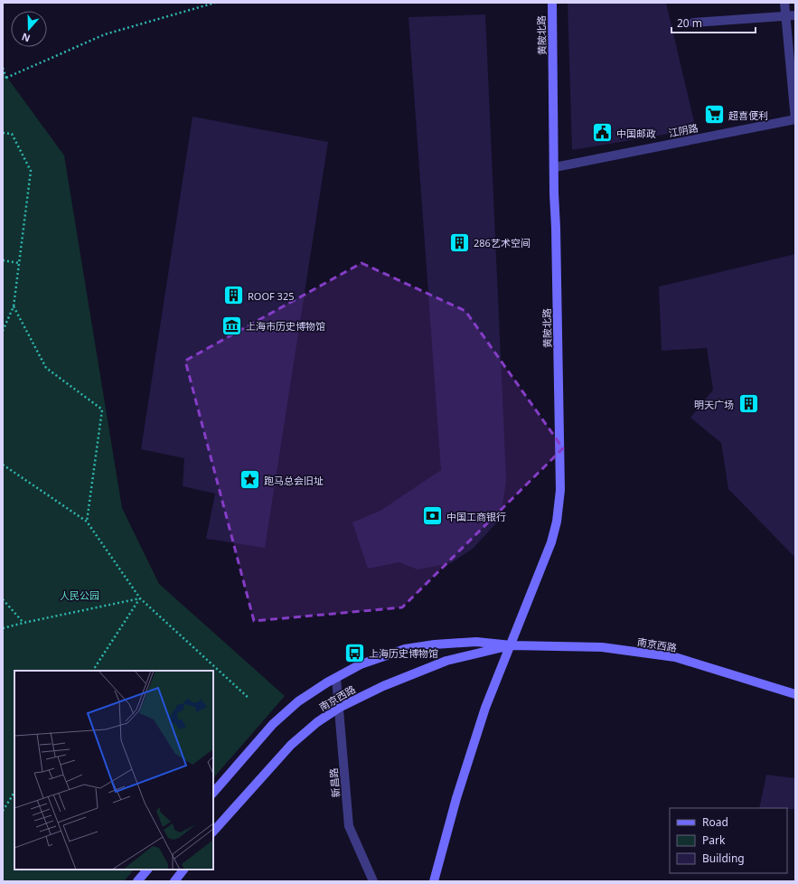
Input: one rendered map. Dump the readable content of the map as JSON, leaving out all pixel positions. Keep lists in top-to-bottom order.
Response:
{
  "streets": {
    "main road": ["黄陂北路", "南京西路"],
    "street": ["江阴路", "新昌路"]
  },
  "crossings": [
    ["黄陂北路", "江阴路"],
    ["黄陂北路", "南京西路"],
    ["南京西路", "新昌路"]
  ],
  "parks": ["人民公园"],
  "places": {
    "supermarket": ["超喜便利"],
    "public building": ["中国邮政"],
    "building": ["286艺术空间", "ROOF 325", "明天广场"],
    "museum": ["上海市历史博物馆"],
    "place": ["跑马总会旧址"],
    "bank": ["中国工商银行"],
    "bus stop": ["上海历史博物馆"]
  },
  "legend": ["Road", "Park", "Building"],
  "scale_bar": "20 m",
  "north": "bottom"
}
